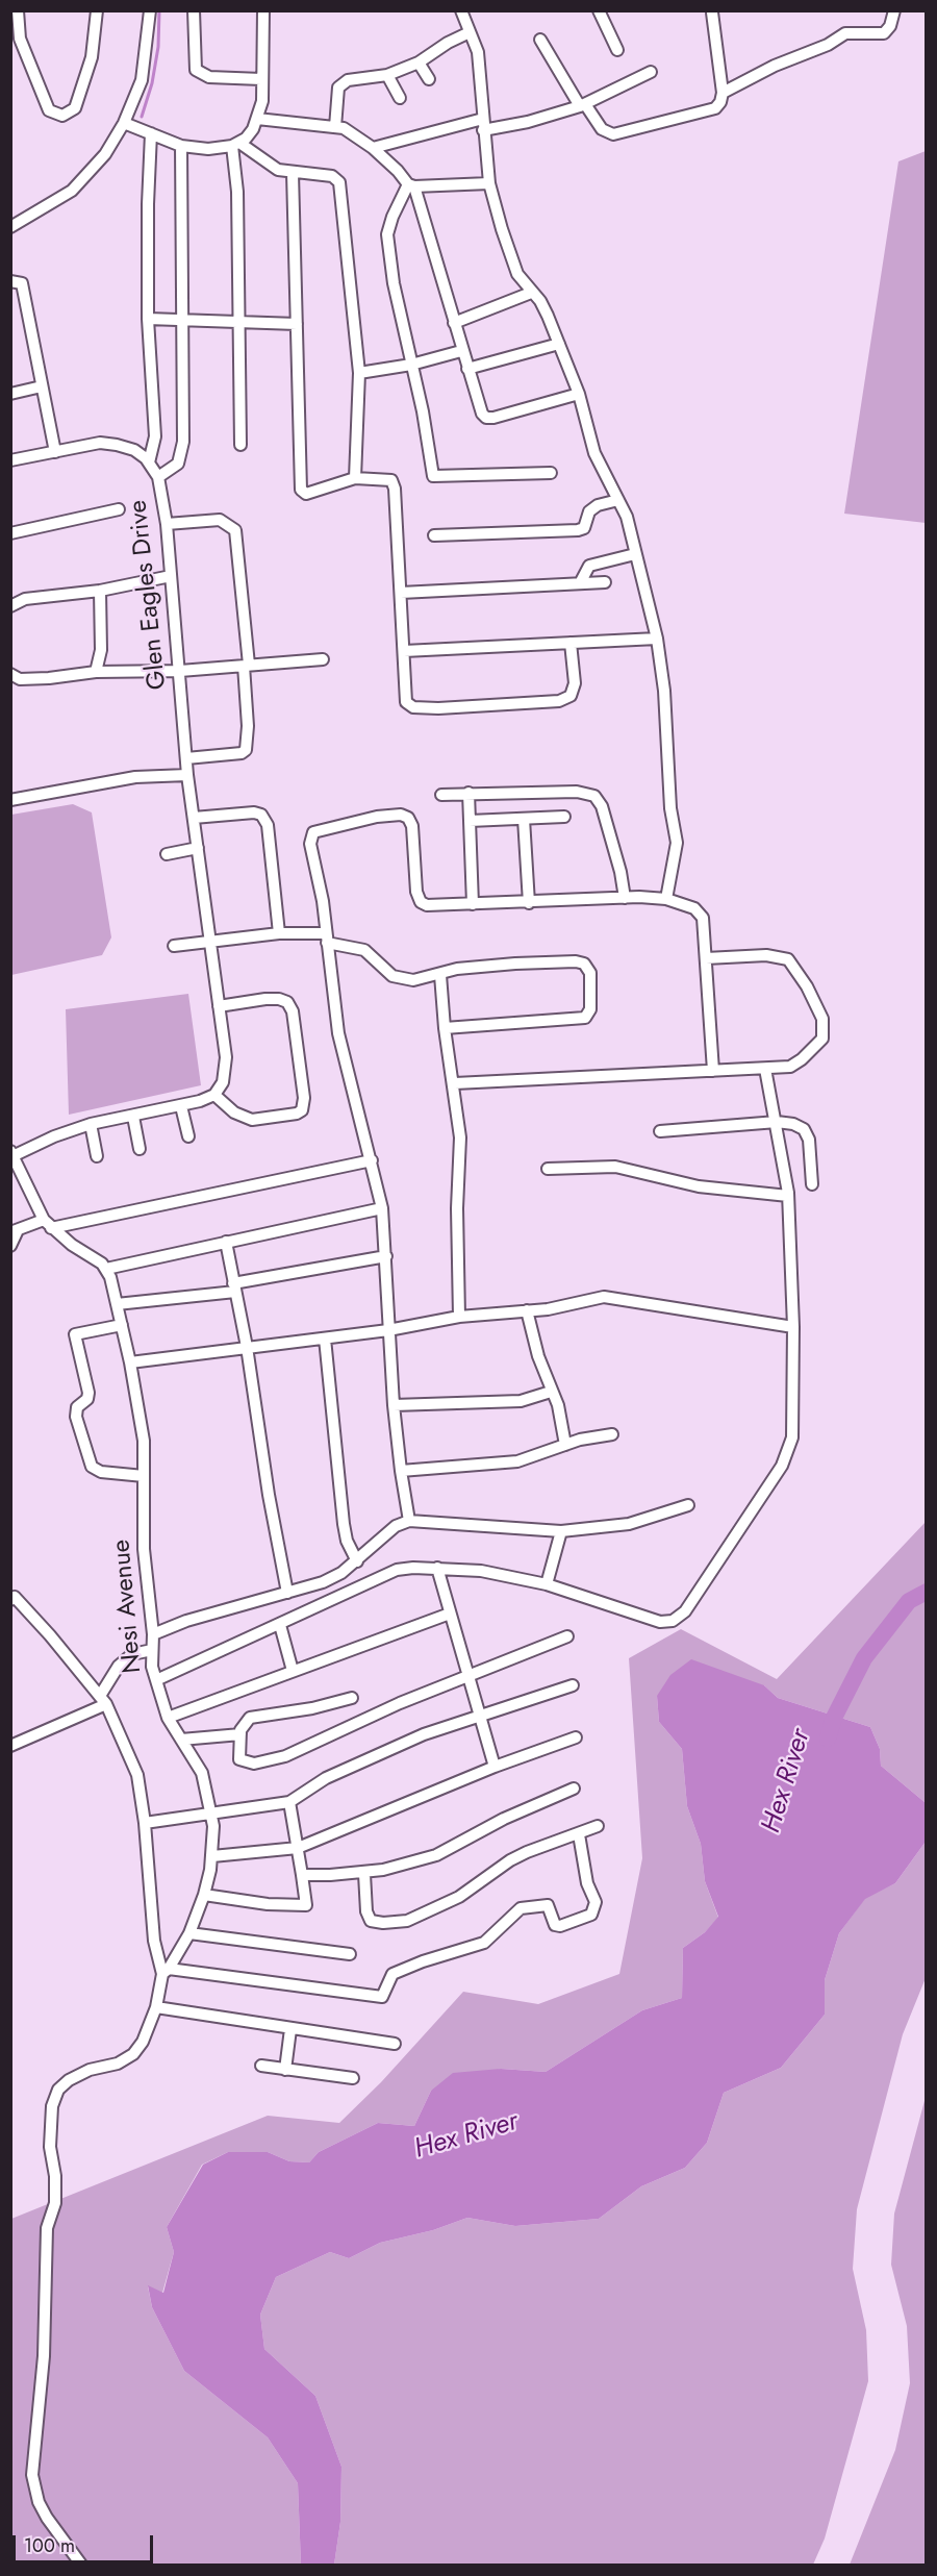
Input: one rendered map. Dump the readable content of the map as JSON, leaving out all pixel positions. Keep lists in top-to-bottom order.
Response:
{
  "streets": {
    "street": ["Glen Eagles Drive", "Nesi Avenue"]
  },
  "water": ["Hex River"],
  "scale_bar": "100 m"
}
